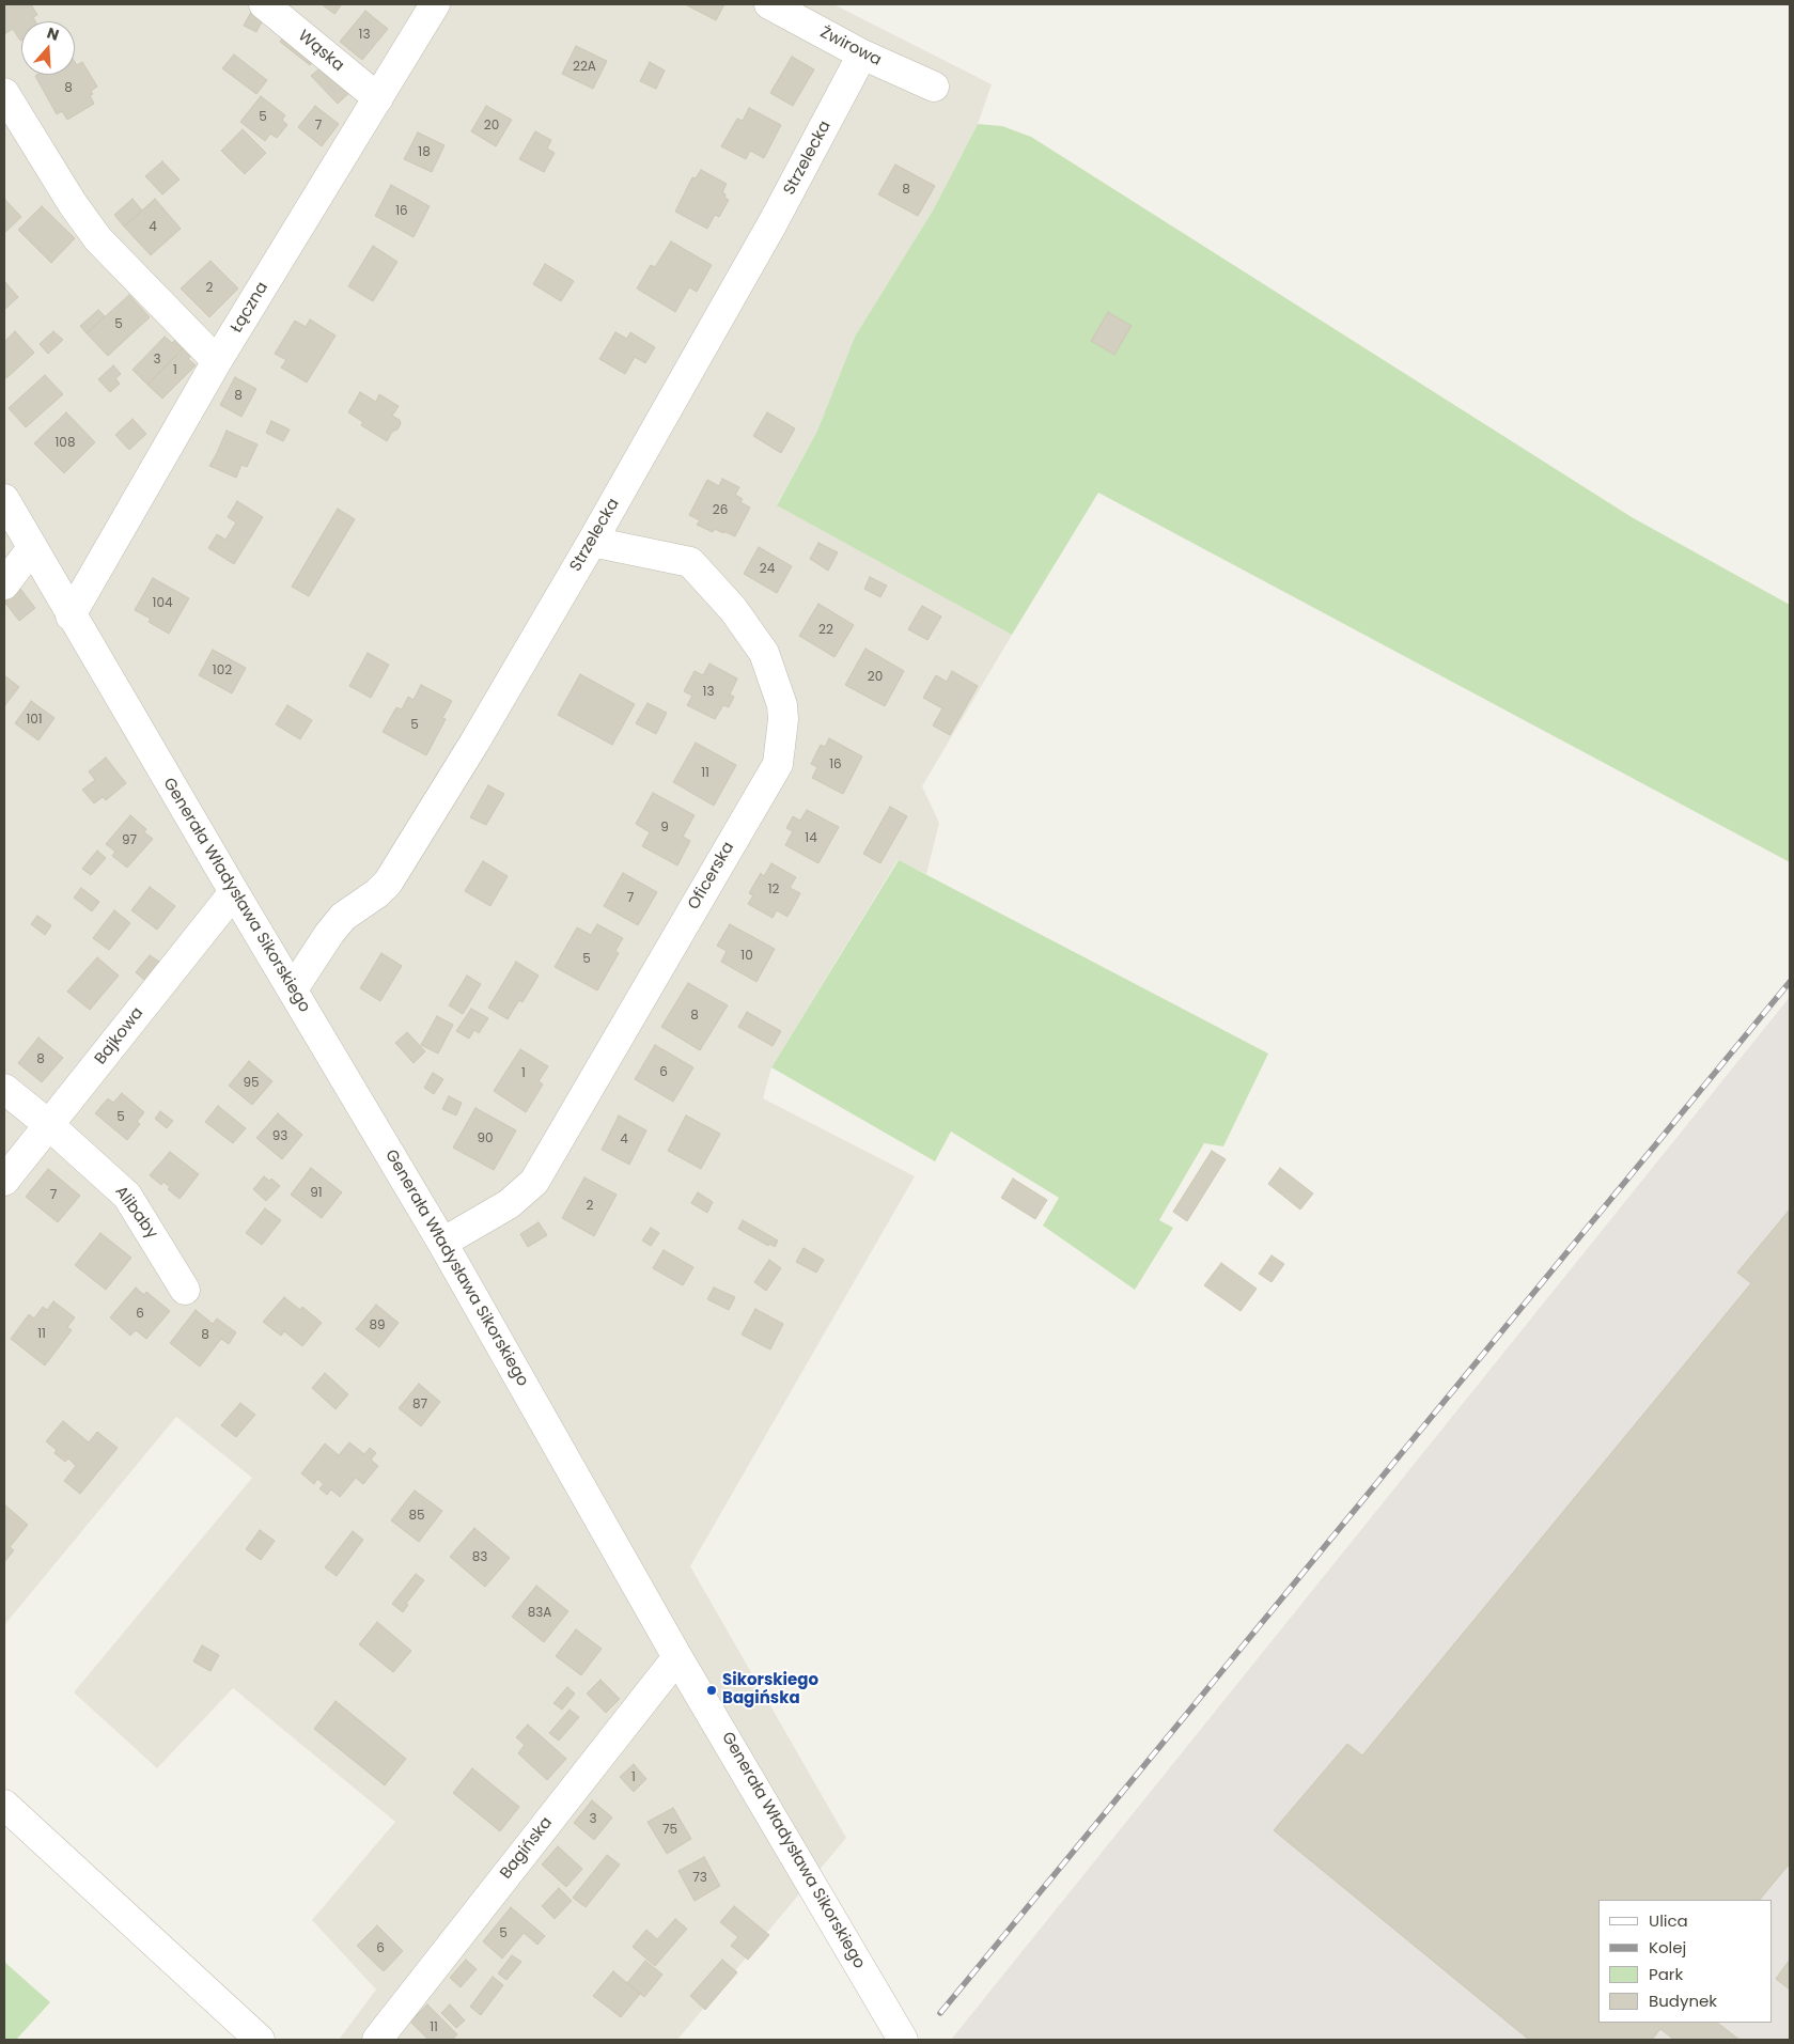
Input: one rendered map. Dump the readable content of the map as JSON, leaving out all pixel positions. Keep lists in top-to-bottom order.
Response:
{
  "streets": {
    "street": [
      "Żwirowa",
      "Wąska",
      "Strzelecka",
      "Łączna",
      "Oficerska",
      "Generała Władysława Sikorskiego",
      "Bajkowa",
      "Alibaby",
      "Bagińska"
    ]
  },
  "crossings": [
    ["Żwirowa", "Strzelecka"],
    ["Wąska", "Łączna"],
    ["Strzelecka", "Oficerska"],
    ["Strzelecka", "Generała Władysława Sikorskiego"],
    ["Łączna", "Generała Władysława Sikorskiego"],
    ["Oficerska", "Generała Władysława Sikorskiego"],
    ["Generała Władysława Sikorskiego", "Bajkowa"],
    ["Generała Władysława Sikorskiego", "Bagińska"],
    ["Bajkowa", "Alibaby"]
  ],
  "places": ["Sikorskiego Bagińska"],
  "house_numbers": [
    "13",
    "22A",
    "8",
    "5",
    "7",
    "20",
    "18",
    "8",
    "16",
    "4",
    "2",
    "5",
    "3",
    "1",
    "8",
    "108",
    "26",
    "24",
    "104",
    "22",
    "102",
    "20",
    "13",
    "101",
    "5",
    "16",
    "11",
    "9",
    "14",
    "97",
    "12",
    "7",
    "10",
    "5",
    "8",
    "8",
    "6",
    "1",
    "95",
    "5",
    "93",
    "90",
    "4",
    "91",
    "7",
    "2",
    "6",
    "89",
    "11",
    "8",
    "87",
    "85",
    "83",
    "83A",
    "1",
    "3",
    "75",
    "73",
    "5",
    "6",
    "11"
  ],
  "legend": [
    "Ulica",
    "Kolej",
    "Park",
    "Budynek"
  ],
  "north": "top"
}
